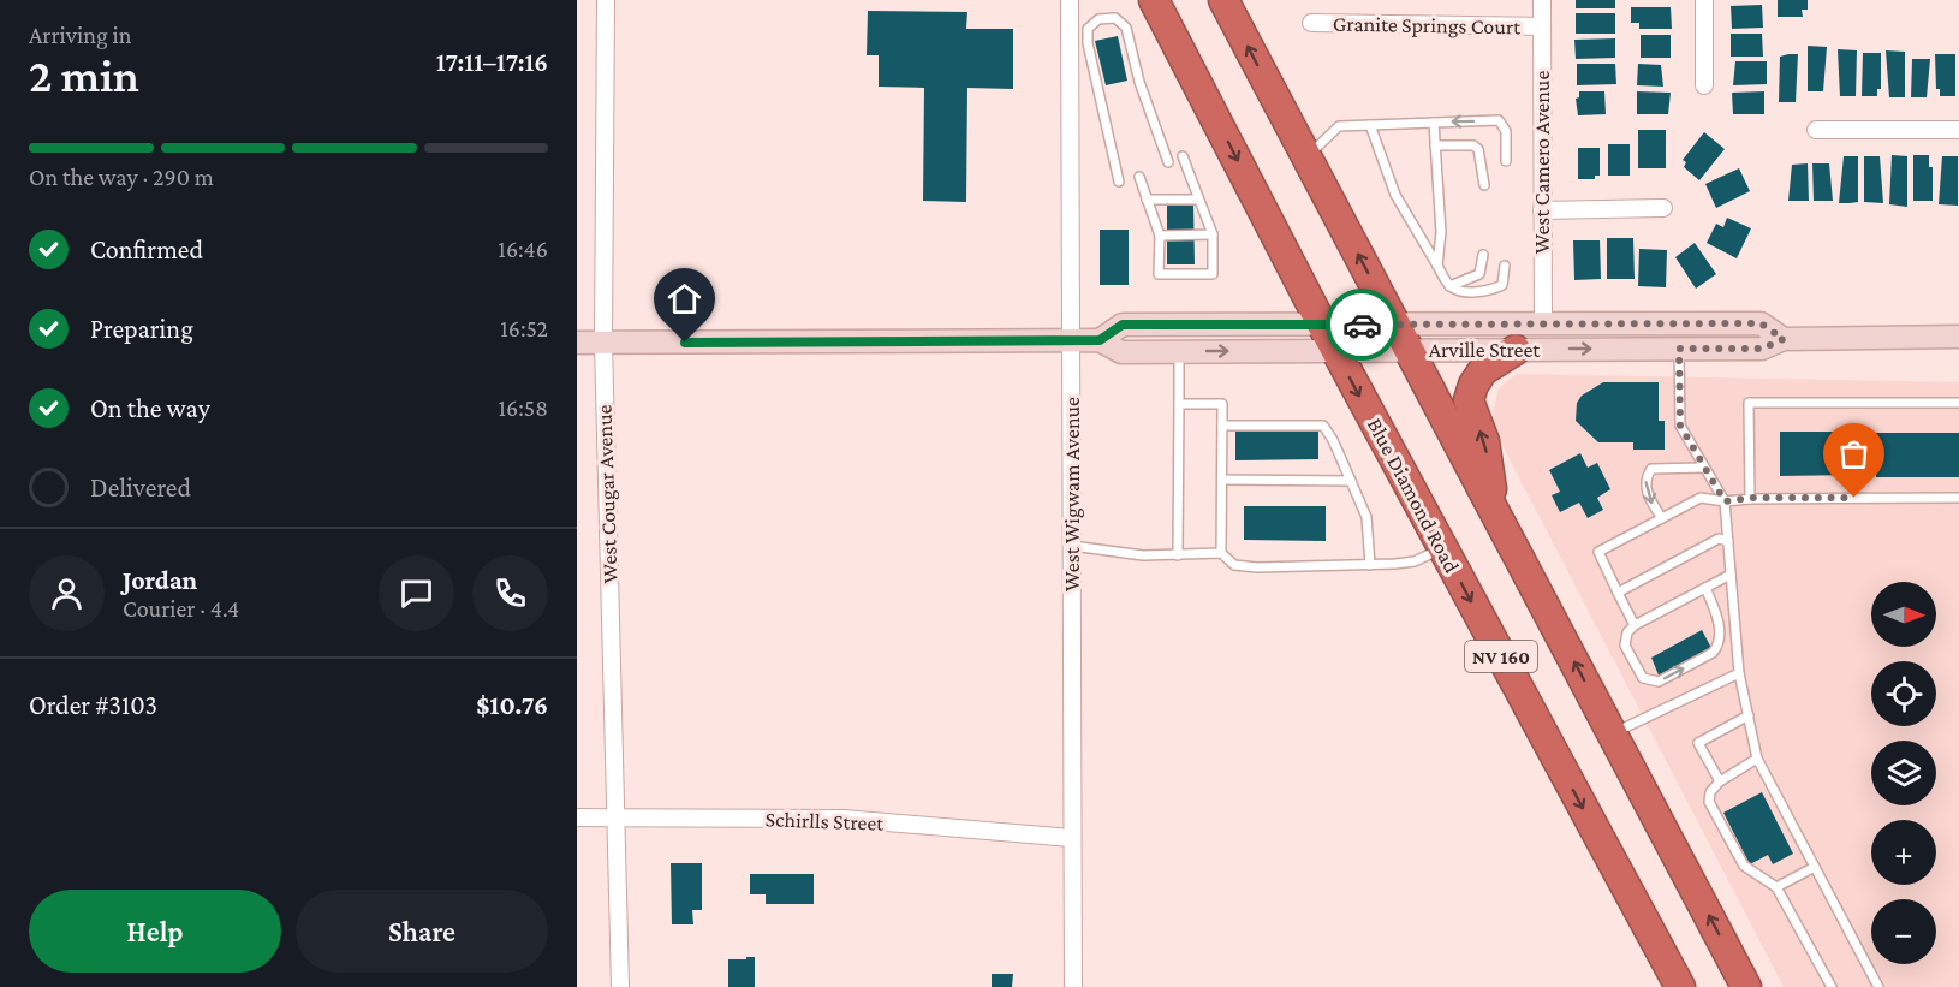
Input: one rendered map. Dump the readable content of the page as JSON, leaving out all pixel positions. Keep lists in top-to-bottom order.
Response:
{
  "streets": {
    "highway": ["Blue Diamond Road", "NV 160"],
    "street": [
      "Granite Springs Court",
      "West Camero Avenue",
      "Arville Street",
      "West Cougar Avenue",
      "West Wigwam Avenue",
      "Schirlls Street"
    ]
  },
  "crossings": [
    ["Granite Springs Court", "West Camero Avenue"],
    ["West Camero Avenue", "Arville Street"],
    ["Arville Street", "West Cougar Avenue"],
    ["Arville Street", "West Wigwam Avenue"],
    ["Arville Street", "Blue Diamond Road"],
    ["Arville Street", "NV 160"],
    ["West Cougar Avenue", "Schirlls Street"],
    ["West Wigwam Avenue", "Schirlls Street"]
  ],
  "north": "right",
  "page": {
    "heading": ["2 min", "Arriving in", "17:11–17:16"],
    "panel": [
      "Jordan",
      "Courier · 4.4",
      "Order #3103",
      "$10.76"
    ],
    "bar": "On the way · 290 m",
    "list": [
      ["Confirmed", "16:46"],
      ["Preparing", "16:52"],
      ["On the way", "16:58"],
      "Delivered"
    ],
    "map_buttons": ["+", "−"],
    "buttons": ["Help", "Share"]
  }
}
